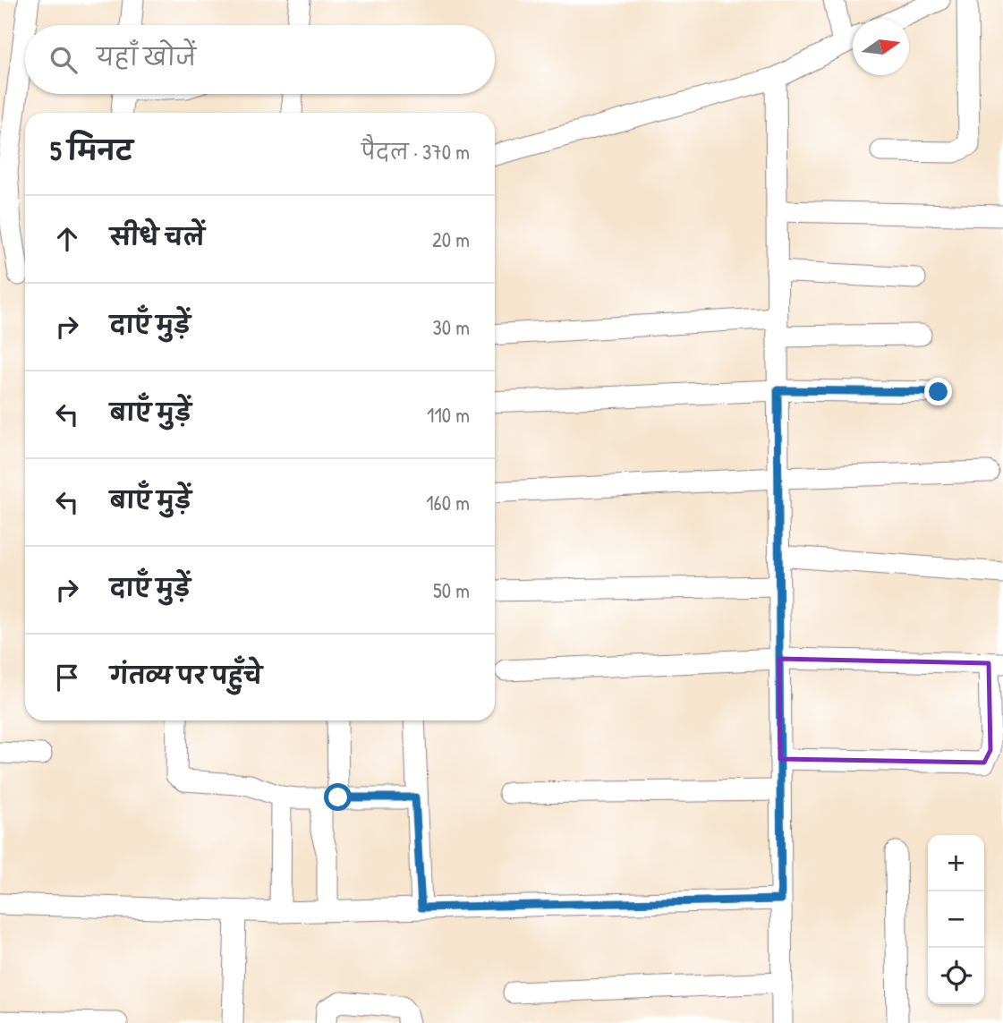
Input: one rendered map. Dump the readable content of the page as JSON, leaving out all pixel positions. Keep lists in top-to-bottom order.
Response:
{
  "north": "right",
  "page": {
    "search": "यहाँ खोजें",
    "heading": ["5 मिनट", "पैदल · 370 m"],
    "list": [
      ["सीधे चलें", "20 m"],
      ["दाएँ मुड़ें", "30 m"],
      ["बाएँ मुड़ें", "110 m"],
      ["बाएँ मुड़ें", "160 m"],
      ["दाएँ मुड़ें", "50 m"],
      "गंतव्य पर पहुँचे"
    ],
    "map_buttons": ["+", "−"]
  }
}
